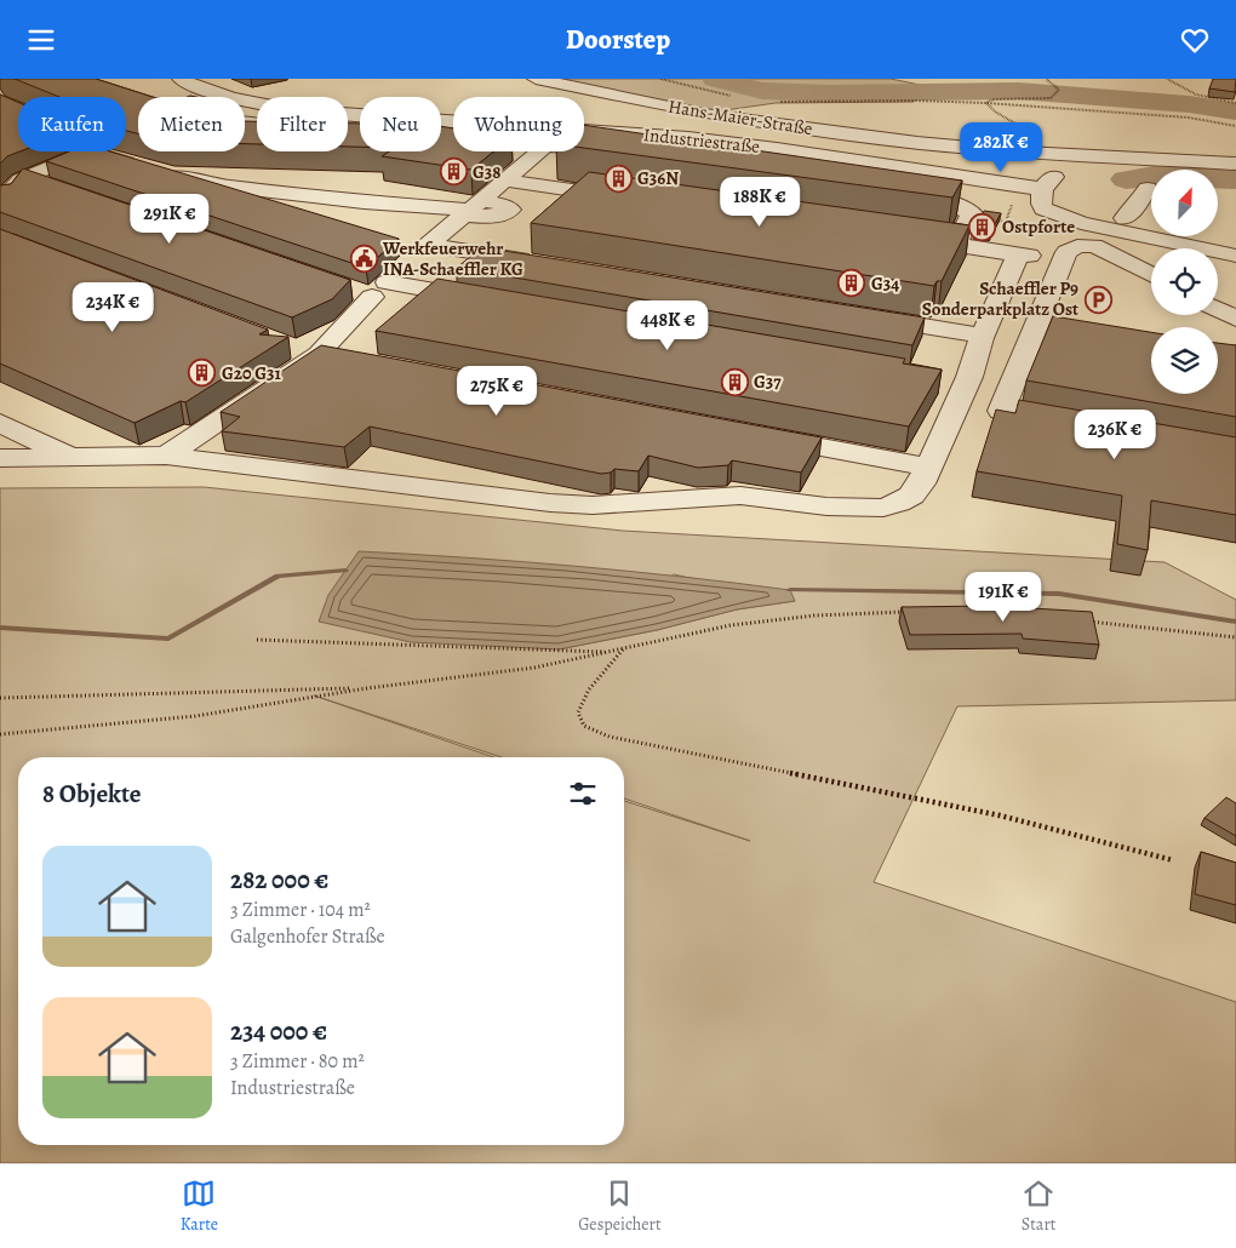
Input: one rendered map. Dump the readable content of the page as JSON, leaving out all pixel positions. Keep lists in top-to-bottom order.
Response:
{
  "streets": {
    "street": ["Hans-Maier-Straße", "Industriestraße"]
  },
  "places": {
    "building": [
      "G38",
      "G36N",
      "Ostpforte",
      "G34",
      "G20 G31",
      "G37"
    ],
    "public building": ["Werkfeuerwehr INA-Schaeffler KG"],
    "parking": ["Schaeffler P9 Sonderparkplatz Ost"]
  },
  "north": "top right",
  "page": {
    "header": "Doorstep",
    "chip": [
      "Kaufen",
      "Mieten",
      "Filter",
      "Neu",
      "Wohnung"
    ],
    "price": [
      "282K €",
      "188K €",
      "291K €",
      "234K €",
      "448K €",
      "275K €",
      "236K €",
      "191K €"
    ],
    "heading": "8 Objekte",
    "list": [
      {
        "name": "282 000 €",
        "note": "3 Zimmer · 104 m² · Galgenhofer Straße"
      },
      {
        "name": "234 000 €",
        "note": "3 Zimmer · 80 m² · Industriestraße"
      }
    ],
    "tabs": ["Karte", "Gespeichert", "Start"]
  }
}
